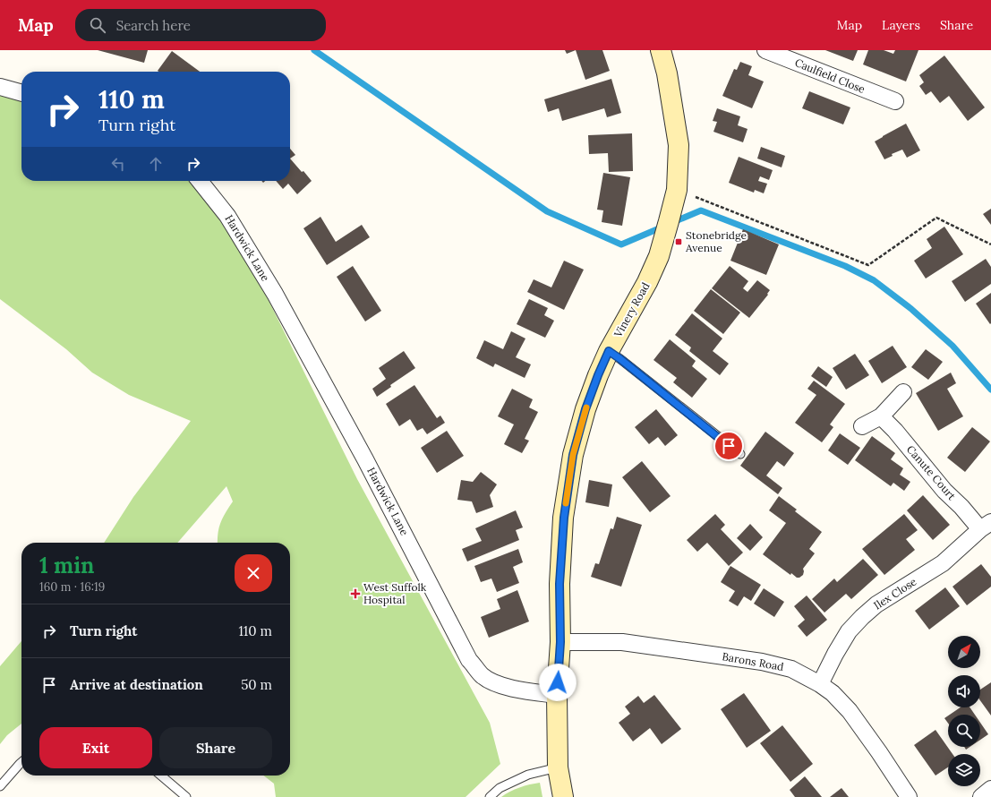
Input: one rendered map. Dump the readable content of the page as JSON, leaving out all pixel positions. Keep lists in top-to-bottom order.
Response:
{
  "streets": {
    "street": [
      "Caulfield Close",
      "Hardwick Lane",
      "Vinery Road",
      "Canute Court",
      "Ilex Close",
      "Barons Road"
    ]
  },
  "crossings": [
    ["Hardwick Lane", "Vinery Road"],
    ["Vinery Road", "Barons Road"],
    ["Canute Court", "Ilex Close"],
    ["Ilex Close", "Barons Road"]
  ],
  "places": {
    "transit": ["Stonebridge Avenue"],
    "health": ["West Suffolk Hospital"]
  },
  "north": "top right",
  "page": {
    "header": "Map",
    "search": "Search here",
    "nav": ["Map", "Layers", "Share"],
    "turn": ["110 m", "Turn right"],
    "heading": ["1 min", "160 m · 16:19"],
    "list": [
      {
        "name": "Turn right",
        "value": "110 m"
      },
      {
        "name": "Arrive at destination",
        "value": "50 m"
      }
    ],
    "buttons": ["Exit", "Share"]
  }
}
